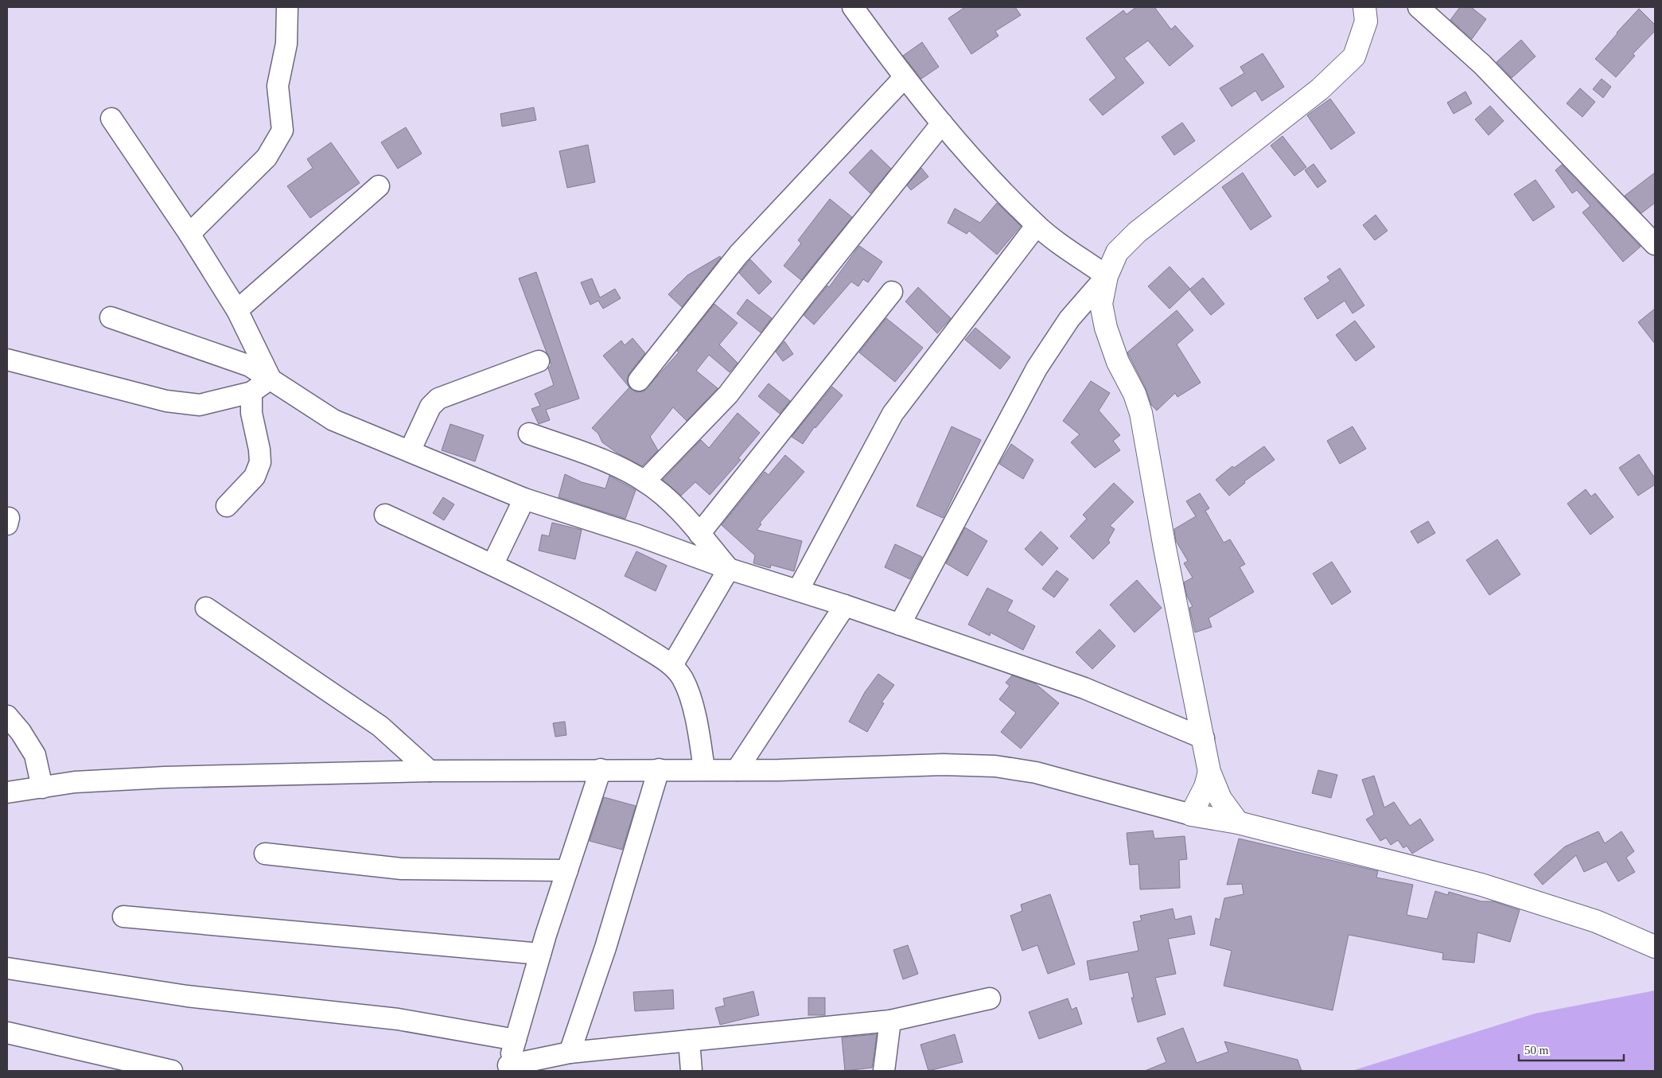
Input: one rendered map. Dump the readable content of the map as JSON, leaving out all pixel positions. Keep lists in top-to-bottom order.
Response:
{
  "scale_bar": "50 m"
}
